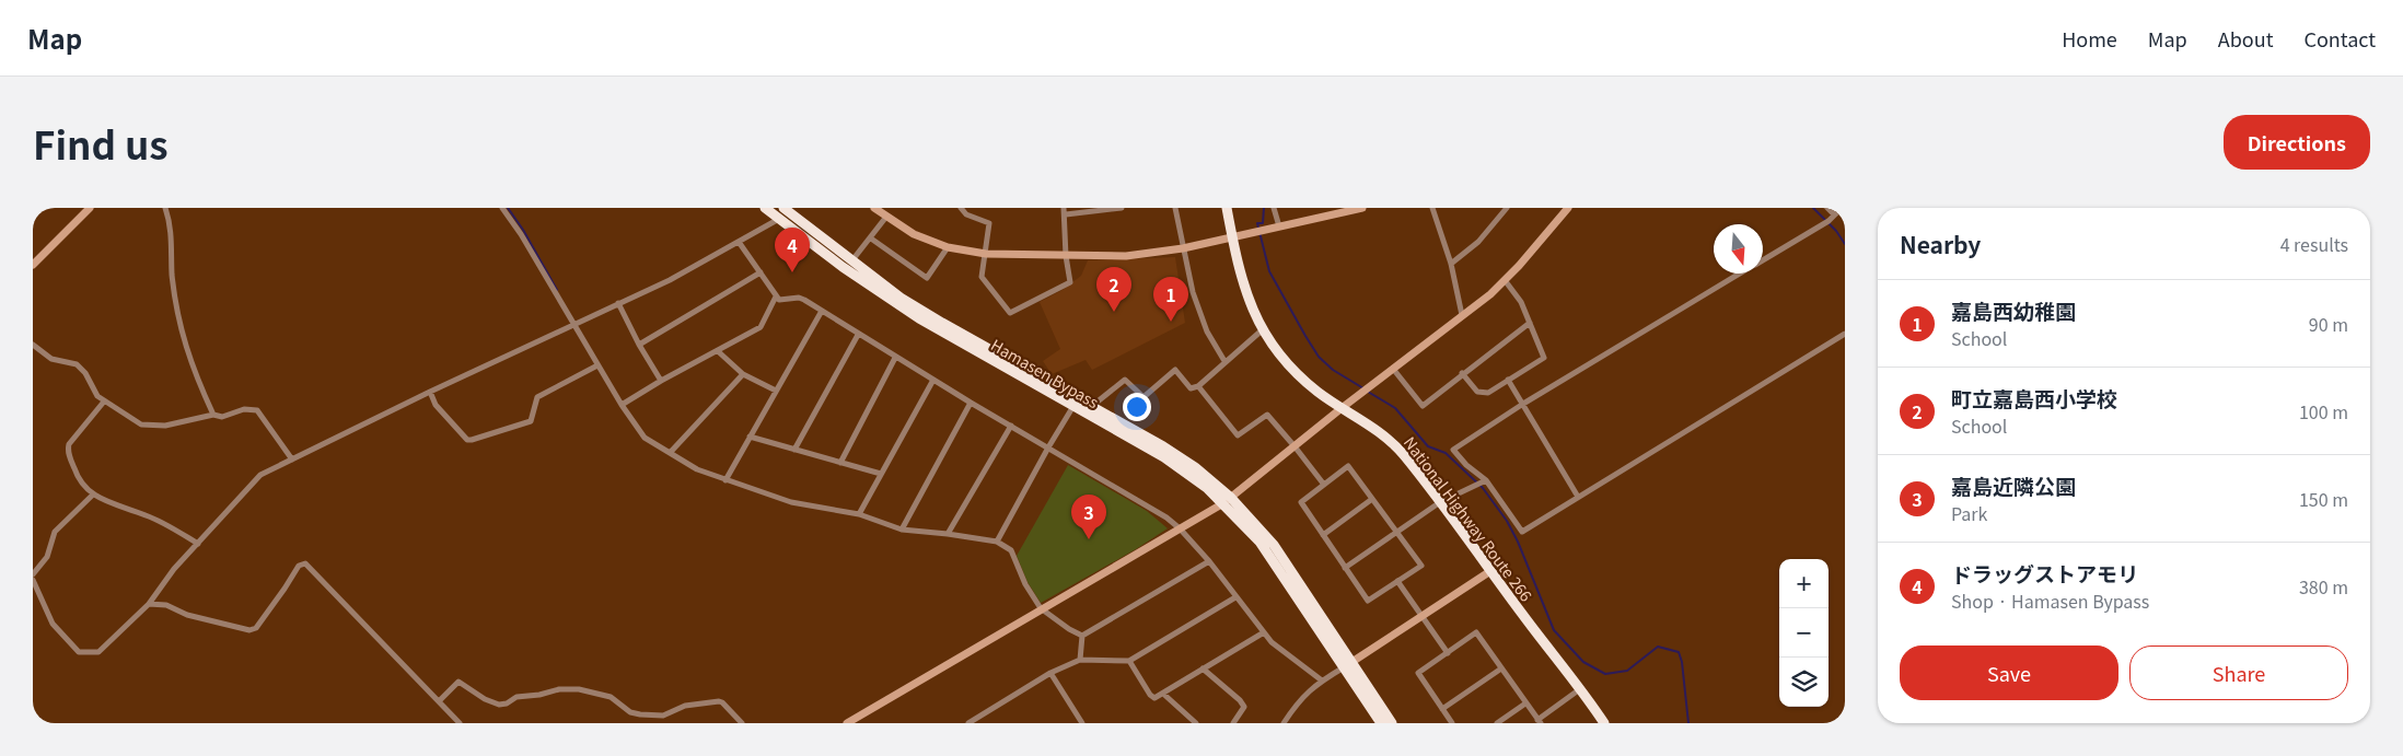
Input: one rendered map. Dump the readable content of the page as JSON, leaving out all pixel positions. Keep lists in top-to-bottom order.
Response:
{
  "streets": {
    "highway": ["Hamasen Bypass", "National Highway Route 266"]
  },
  "north": "bottom",
  "page": {
    "header": "Map",
    "nav": [
      "Home",
      "Map",
      "About",
      "Contact"
    ],
    "title": "Find us",
    "buttons": [
      "Directions",
      ["Save", "Share"]
    ],
    "heading": ["Nearby", "4 results"],
    "pins": [
      "4",
      "2",
      "1",
      "3"
    ],
    "list": [
      {
        "mark": "1",
        "name": "嘉島西幼稚園",
        "note": "School",
        "value": "90 m"
      },
      {
        "mark": "2",
        "name": "町立嘉島西小学校",
        "note": "School",
        "value": "100 m"
      },
      {
        "mark": "3",
        "name": "嘉島近隣公園",
        "note": "Park",
        "value": "150 m"
      },
      {
        "mark": "4",
        "name": "ドラッグストアモリ",
        "note": "Shop · Hamasen Bypass",
        "value": "380 m"
      }
    ],
    "map_buttons": ["+", "−"]
  }
}
